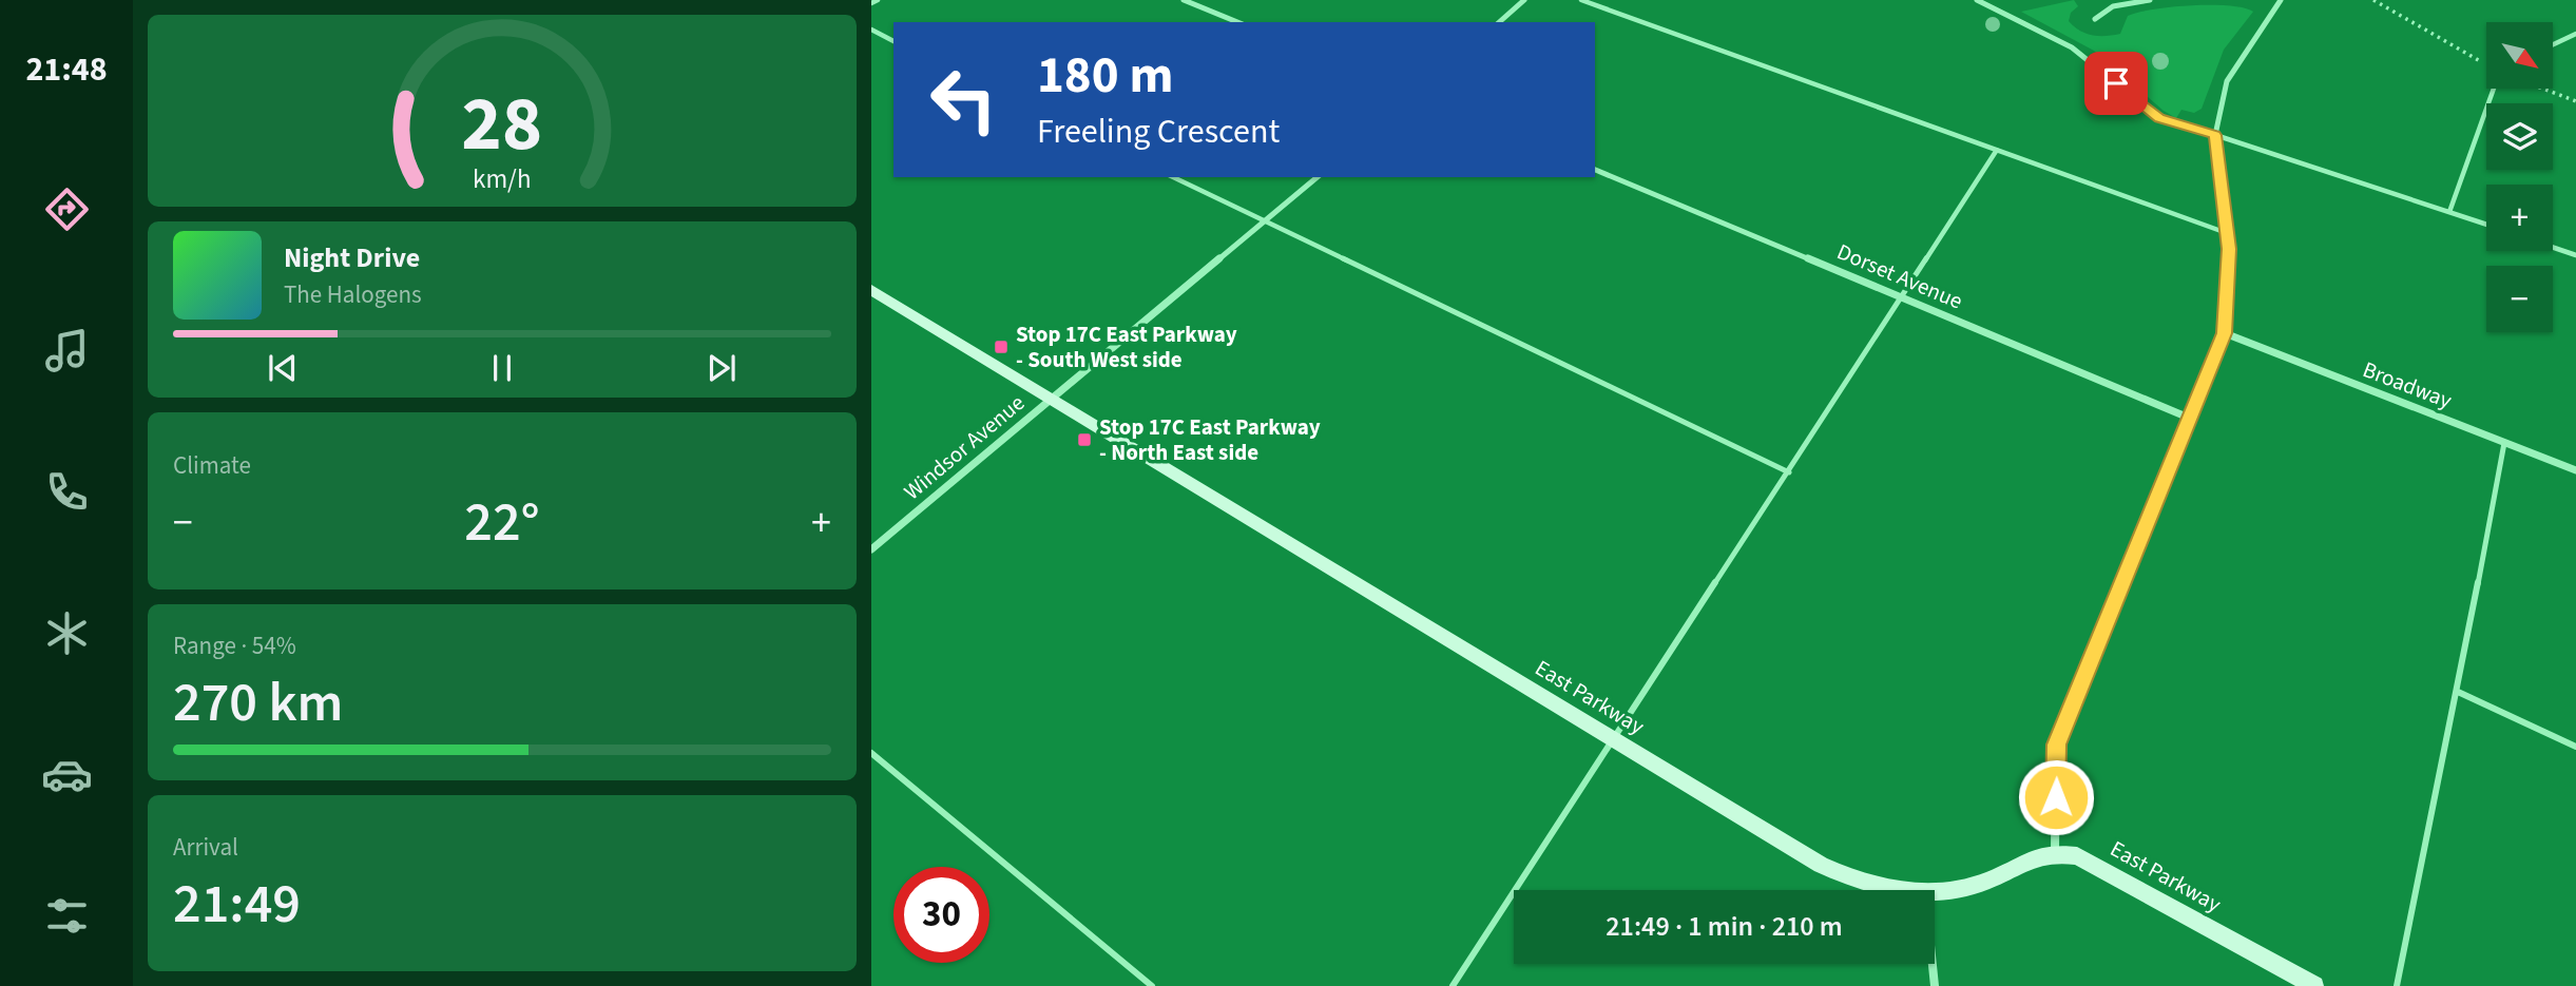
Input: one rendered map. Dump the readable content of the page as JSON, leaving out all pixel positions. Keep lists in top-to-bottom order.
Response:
{
  "streets": {
    "street": [
      "Dorset Avenue",
      "Broadway",
      "Windsor Avenue",
      "East Parkway"
    ]
  },
  "crossings": [
    ["Windsor Avenue", "East Parkway"]
  ],
  "places": {
    "transit": ["Stop 17C East Parkway - South West side", "Stop 17C East Parkway - North East side"]
  },
  "north": "bottom right",
  "page": {
    "tabs": "21:48",
    "map_buttons": ["+", "−"],
    "turn": ["180 m", "Freeling Crescent"],
    "song": ["Night Drive", "The Halogens"],
    "tile": [
      "Climate",
      ["Range · 54%", "270 km"],
      ["Arrival", "21:49"]
    ],
    "heat": ["−", "22°", "+"],
    "limit": "30",
    "trip": "21:49 · 1 min · 210 m",
    "gauge": ["28", "km/h"]
  }
}
